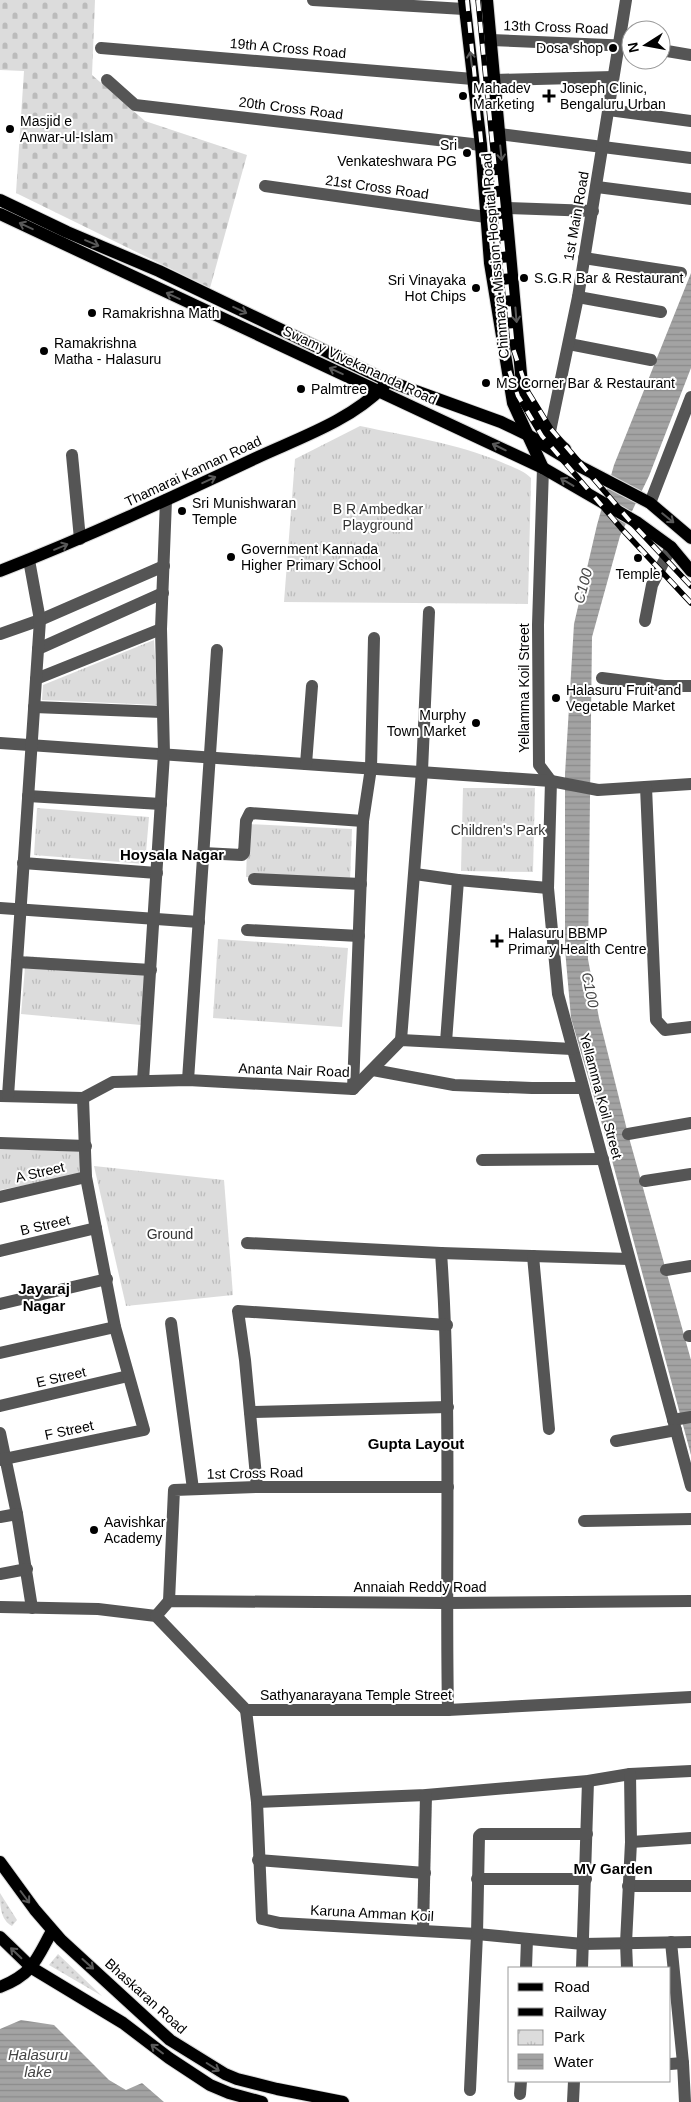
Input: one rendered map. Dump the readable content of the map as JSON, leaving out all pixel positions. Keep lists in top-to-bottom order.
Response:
{
  "streets": {
    "main road": [
      "Chinmaya Mission Hospital Road",
      "Swamy Vivekananda Road",
      "Thamarai Kannan Road",
      "Bhaskaran Road"
    ],
    "street": [
      "13th Cross Road",
      "19th A Cross Road",
      "20th Cross Road",
      "21st Cross Road",
      "1st Main Road",
      "Yellamma Koil Street",
      "Ananta Nair Road",
      "A Street",
      "B Street",
      "E Street",
      "F Street",
      "1st Cross Road",
      "Annaiah Reddy Road",
      "Sathyanarayana Temple Street",
      "Karuna Amman Koil"
    ]
  },
  "crossings": [
    ["13th Cross Road", "Chinmaya Mission Hospital Road"],
    ["19th A Cross Road", "Chinmaya Mission Hospital Road"],
    ["20th Cross Road", "Chinmaya Mission Hospital Road"],
    ["21st Cross Road", "Chinmaya Mission Hospital Road"],
    ["1st Main Road", "Chinmaya Mission Hospital Road"],
    ["Chinmaya Mission Hospital Road", "Swamy Vivekananda Road"],
    ["Chinmaya Mission Hospital Road", "Yellamma Koil Street"],
    ["Swamy Vivekananda Road", "Thamarai Kannan Road"],
    ["Swamy Vivekananda Road", "Yellamma Koil Street"],
    ["E Street", "F Street"],
    ["1st Cross Road", "Annaiah Reddy Road"],
    ["Sathyanarayana Temple Street", "Karuna Amman Koil"]
  ],
  "one_way": ["Thamarai Kannan Road"],
  "districts": [
    "Hoysala Nagar",
    "Jayaraj Nagar",
    "Gupta Layout",
    "MV Garden"
  ],
  "water": ["C100", "Halasuru lake"],
  "parks": ["B R Ambedkar Playground", "Children's Park", "Ground"],
  "places": {
    "other": [
      "Dosa shop",
      "Mahadev Marketing",
      "Masjid e Anwar-ul-Islam",
      "Sri Venkateshwara PG",
      "S.G.R Bar & Restaurant",
      "Sri Vinayaka Hot Chips",
      "Ramakrishna Math",
      "Ramakrishna Matha - Halasuru",
      "MS Corner Bar & Restaurant",
      "Palmtree",
      "Sri Munishwaran Temple",
      "Government Kannada Higher Primary School",
      "Temple",
      "Halasuru Fruit and Vegetable Market",
      "Murphy Town Market",
      "Aavishkar Academy"
    ],
    "health": ["Joseph Clinic, Bengaluru Urban", "Halasuru BBMP Primary Health Centre"]
  },
  "legend": [
    "Road",
    "Railway",
    "Park",
    "Water"
  ],
  "north": "left"
}
